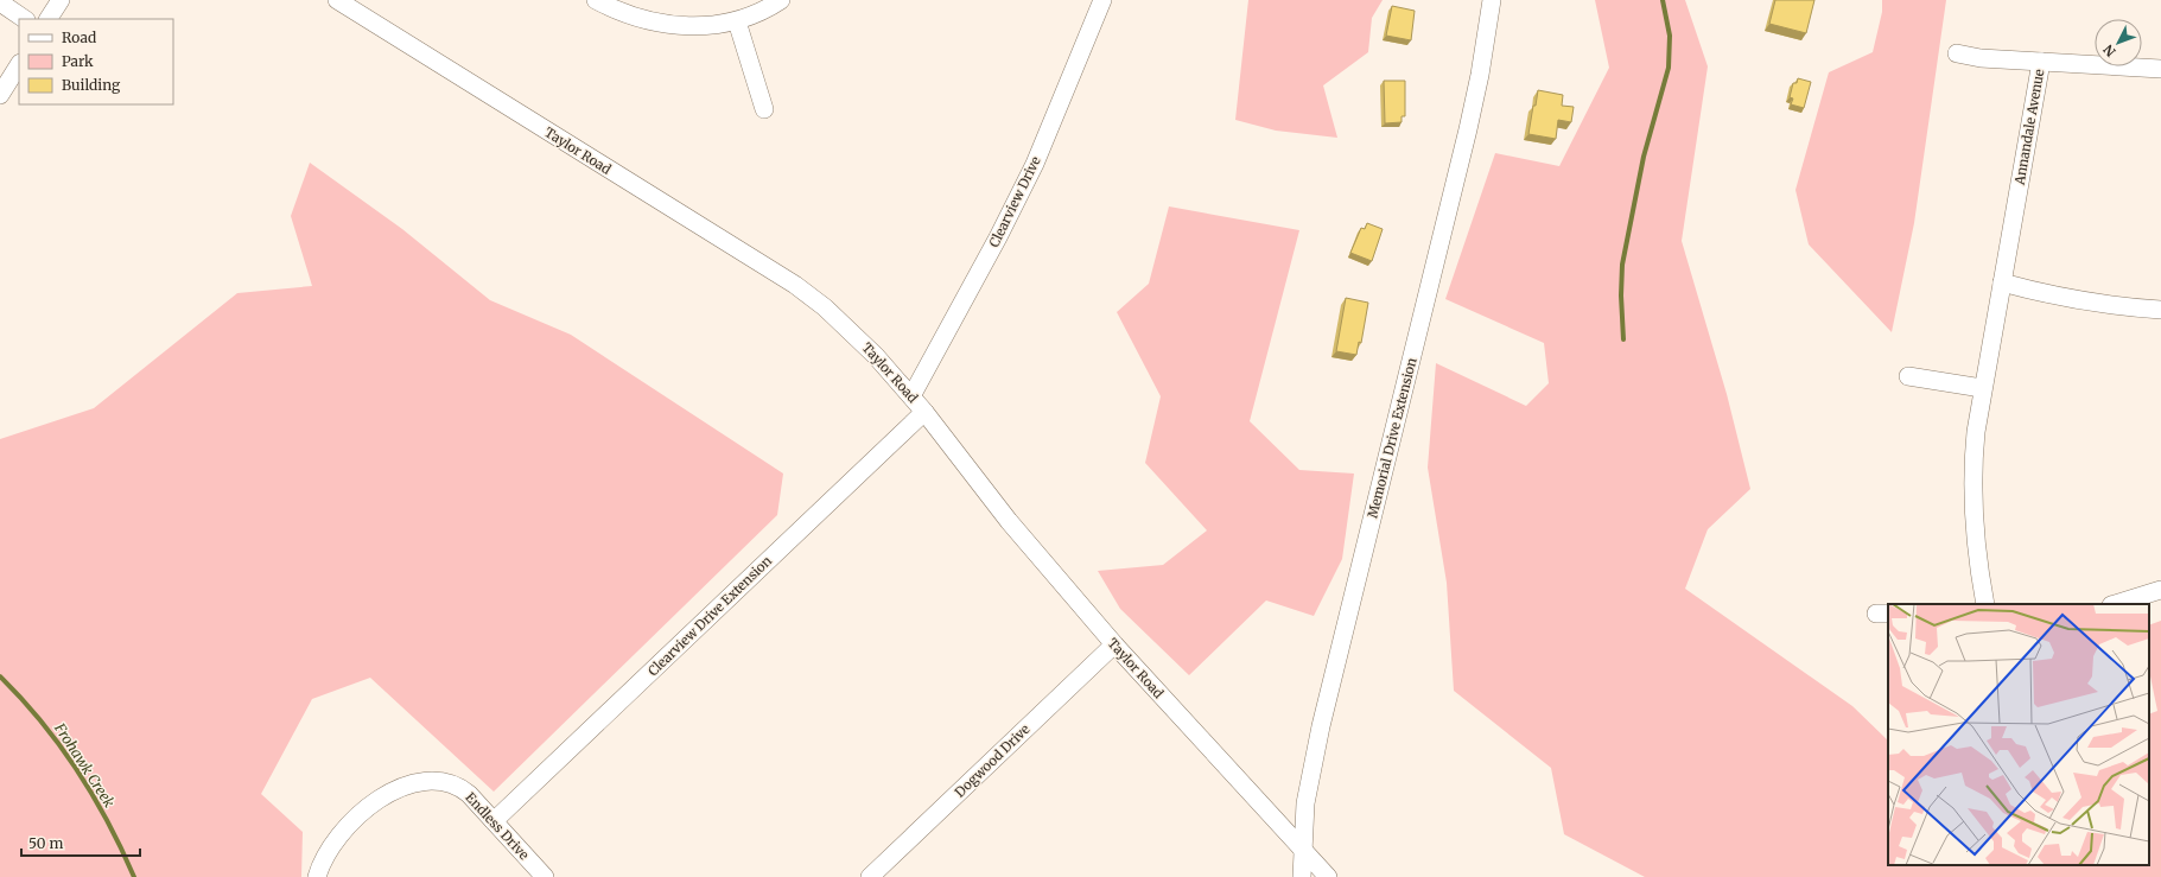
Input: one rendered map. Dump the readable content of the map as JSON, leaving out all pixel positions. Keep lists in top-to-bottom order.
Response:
{
  "streets": {
    "street": [
      "Annandale Avenue",
      "Taylor Road",
      "Clearview Drive",
      "Memorial Drive Extension",
      "Clearview Drive Extension",
      "Dogwood Drive",
      "Endless Drive"
    ]
  },
  "crossings": [
    ["Taylor Road", "Clearview Drive"],
    ["Taylor Road", "Memorial Drive Extension"],
    ["Taylor Road", "Clearview Drive Extension"],
    ["Taylor Road", "Dogwood Drive"],
    ["Clearview Drive Extension", "Endless Drive"]
  ],
  "water": ["Frohawk Creek"],
  "legend": ["Road", "Park", "Building"],
  "scale_bar": "50 m",
  "north": "bottom left"
}
